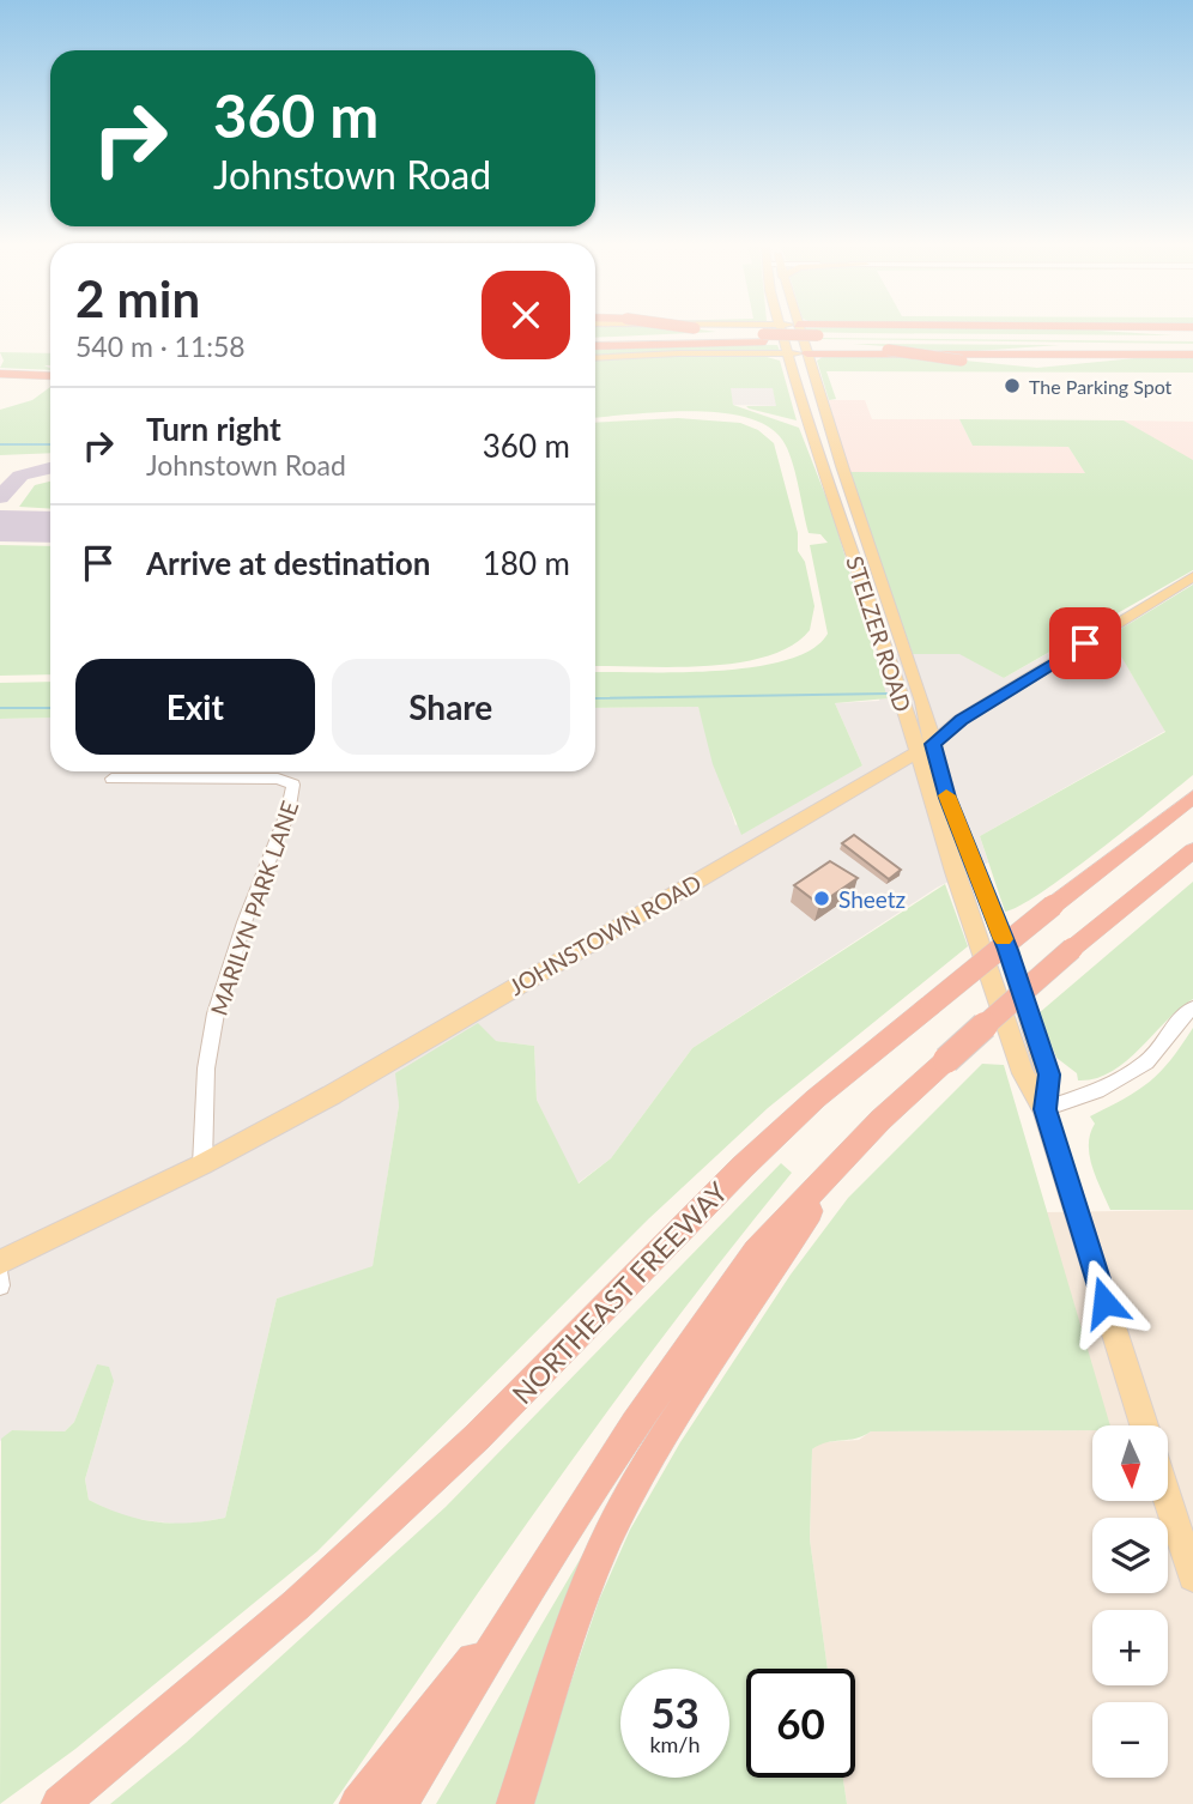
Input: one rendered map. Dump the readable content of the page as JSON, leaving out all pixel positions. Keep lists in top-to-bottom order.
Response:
{
  "streets": {
    "highway": ["NORTHEAST FREEWAY"],
    "main road": ["STELZER ROAD", "JOHNSTOWN ROAD"],
    "street": ["MARILYN PARK LANE"]
  },
  "crossings": [
    ["STELZER ROAD", "JOHNSTOWN ROAD"],
    ["MARILYN PARK LANE", "JOHNSTOWN ROAD"]
  ],
  "places": ["The Parking Spot", "Sheetz"],
  "north": "bottom",
  "page": {
    "turn": ["360 m", "Johnstown Road"],
    "heading": ["2 min", "540 m · 11:58"],
    "list": [
      {
        "name": "Turn right",
        "note": "Johnstown Road",
        "value": "360 m"
      },
      {
        "name": "Arrive at destination",
        "value": "180 m"
      }
    ],
    "buttons": ["Exit", "Share"],
    "map_buttons": ["+", "−"],
    "speed": "53 km/h",
    "limit": "60"
  }
}
